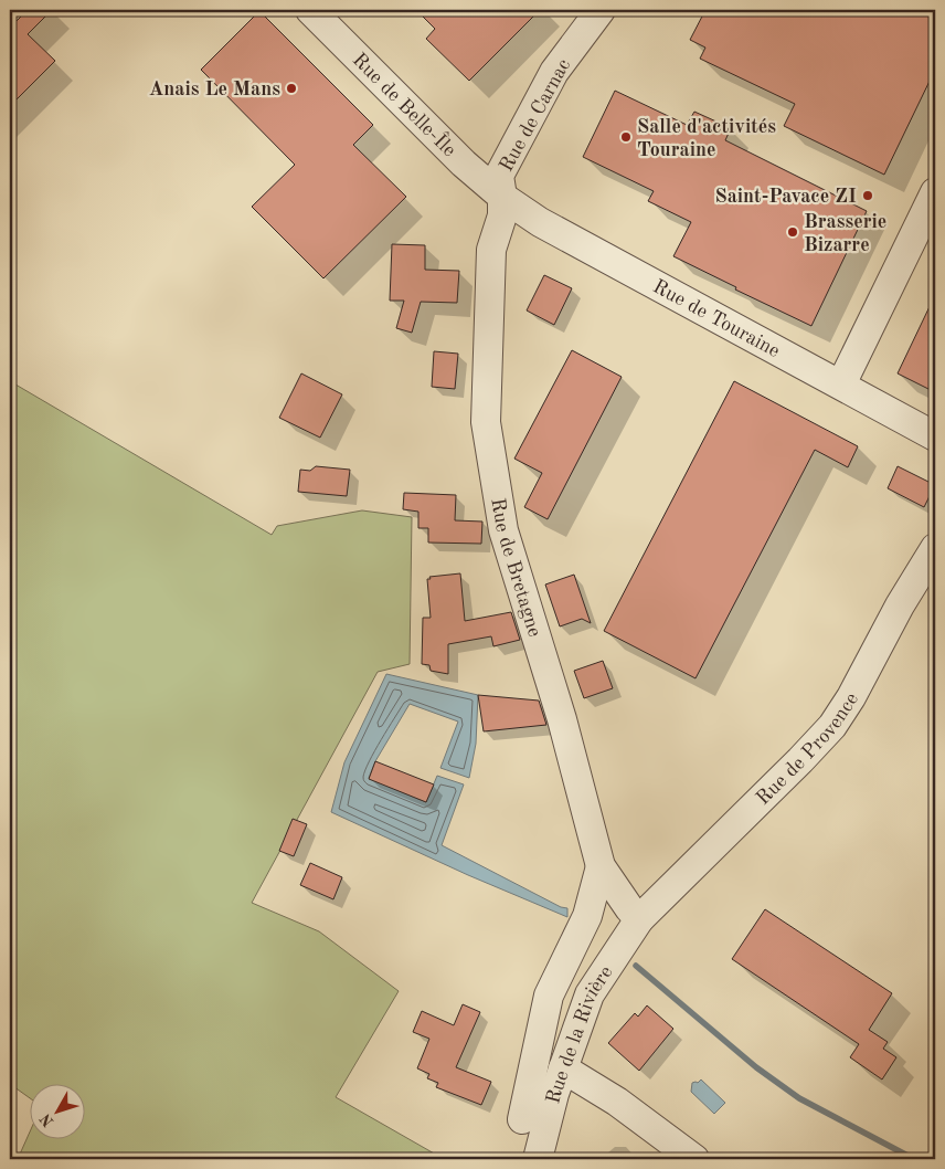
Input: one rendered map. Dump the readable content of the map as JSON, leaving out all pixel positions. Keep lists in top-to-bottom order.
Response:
{
  "streets": {
    "street": [
      "Rue de Belle-Île",
      "Rue de Carnac",
      "Rue de Touraine",
      "Rue de Bretagne",
      "Rue de Provence",
      "Rue de la Rivière"
    ]
  },
  "crossings": [
    ["Rue de Belle-Île", "Rue de Carnac"],
    ["Rue de Belle-Île", "Rue de Touraine"],
    ["Rue de Belle-Île", "Rue de Bretagne"],
    ["Rue de Carnac", "Rue de Touraine"],
    ["Rue de Carnac", "Rue de Bretagne"],
    ["Rue de Touraine", "Rue de Bretagne"],
    ["Rue de Bretagne", "Rue de Provence"],
    ["Rue de Bretagne", "Rue de la Rivière"],
    ["Rue de Provence", "Rue de la Rivière"]
  ],
  "places": [
    "Anais Le Mans",
    "Salle d'activités Touraine",
    "Saint-Pavace ZI",
    "Brasserie Bizarre"
  ],
  "north": "bottom left"
}
